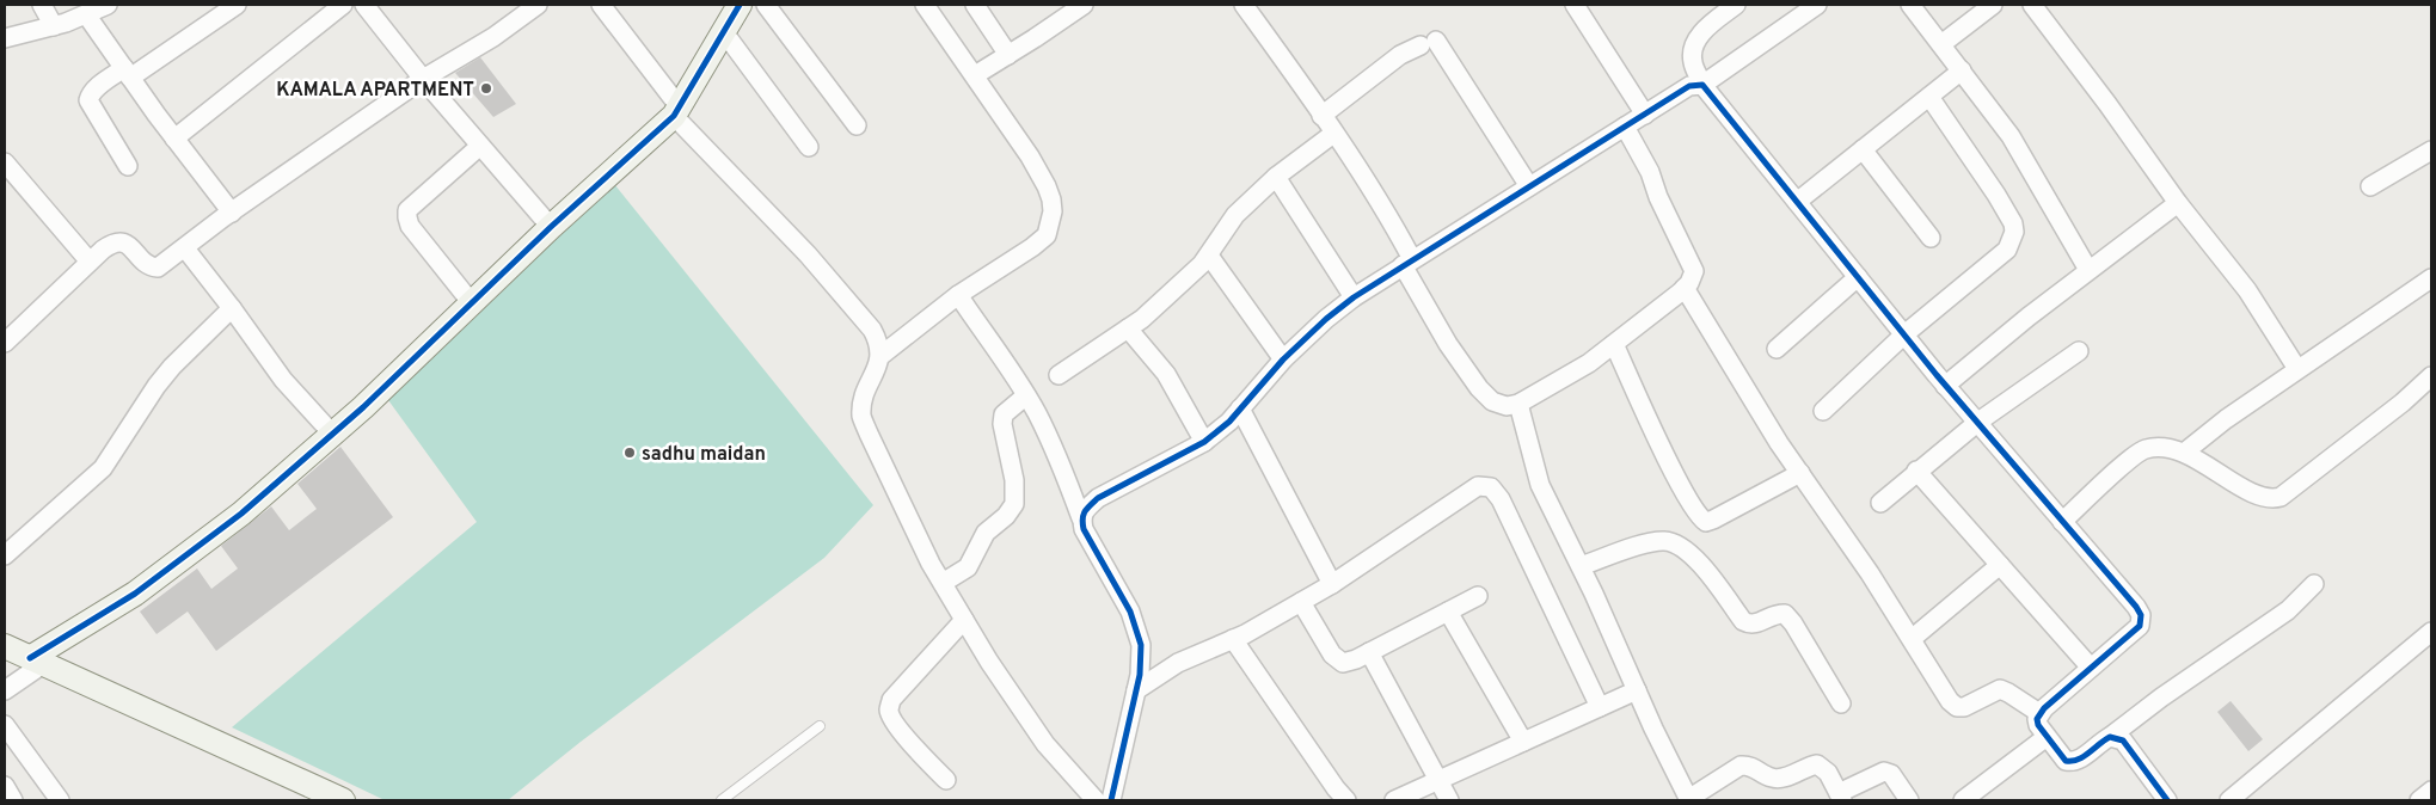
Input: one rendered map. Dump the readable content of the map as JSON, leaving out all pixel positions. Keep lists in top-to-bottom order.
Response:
{
  "places": ["KAMALA APARTMENT", "sadhu maidan"]
}
